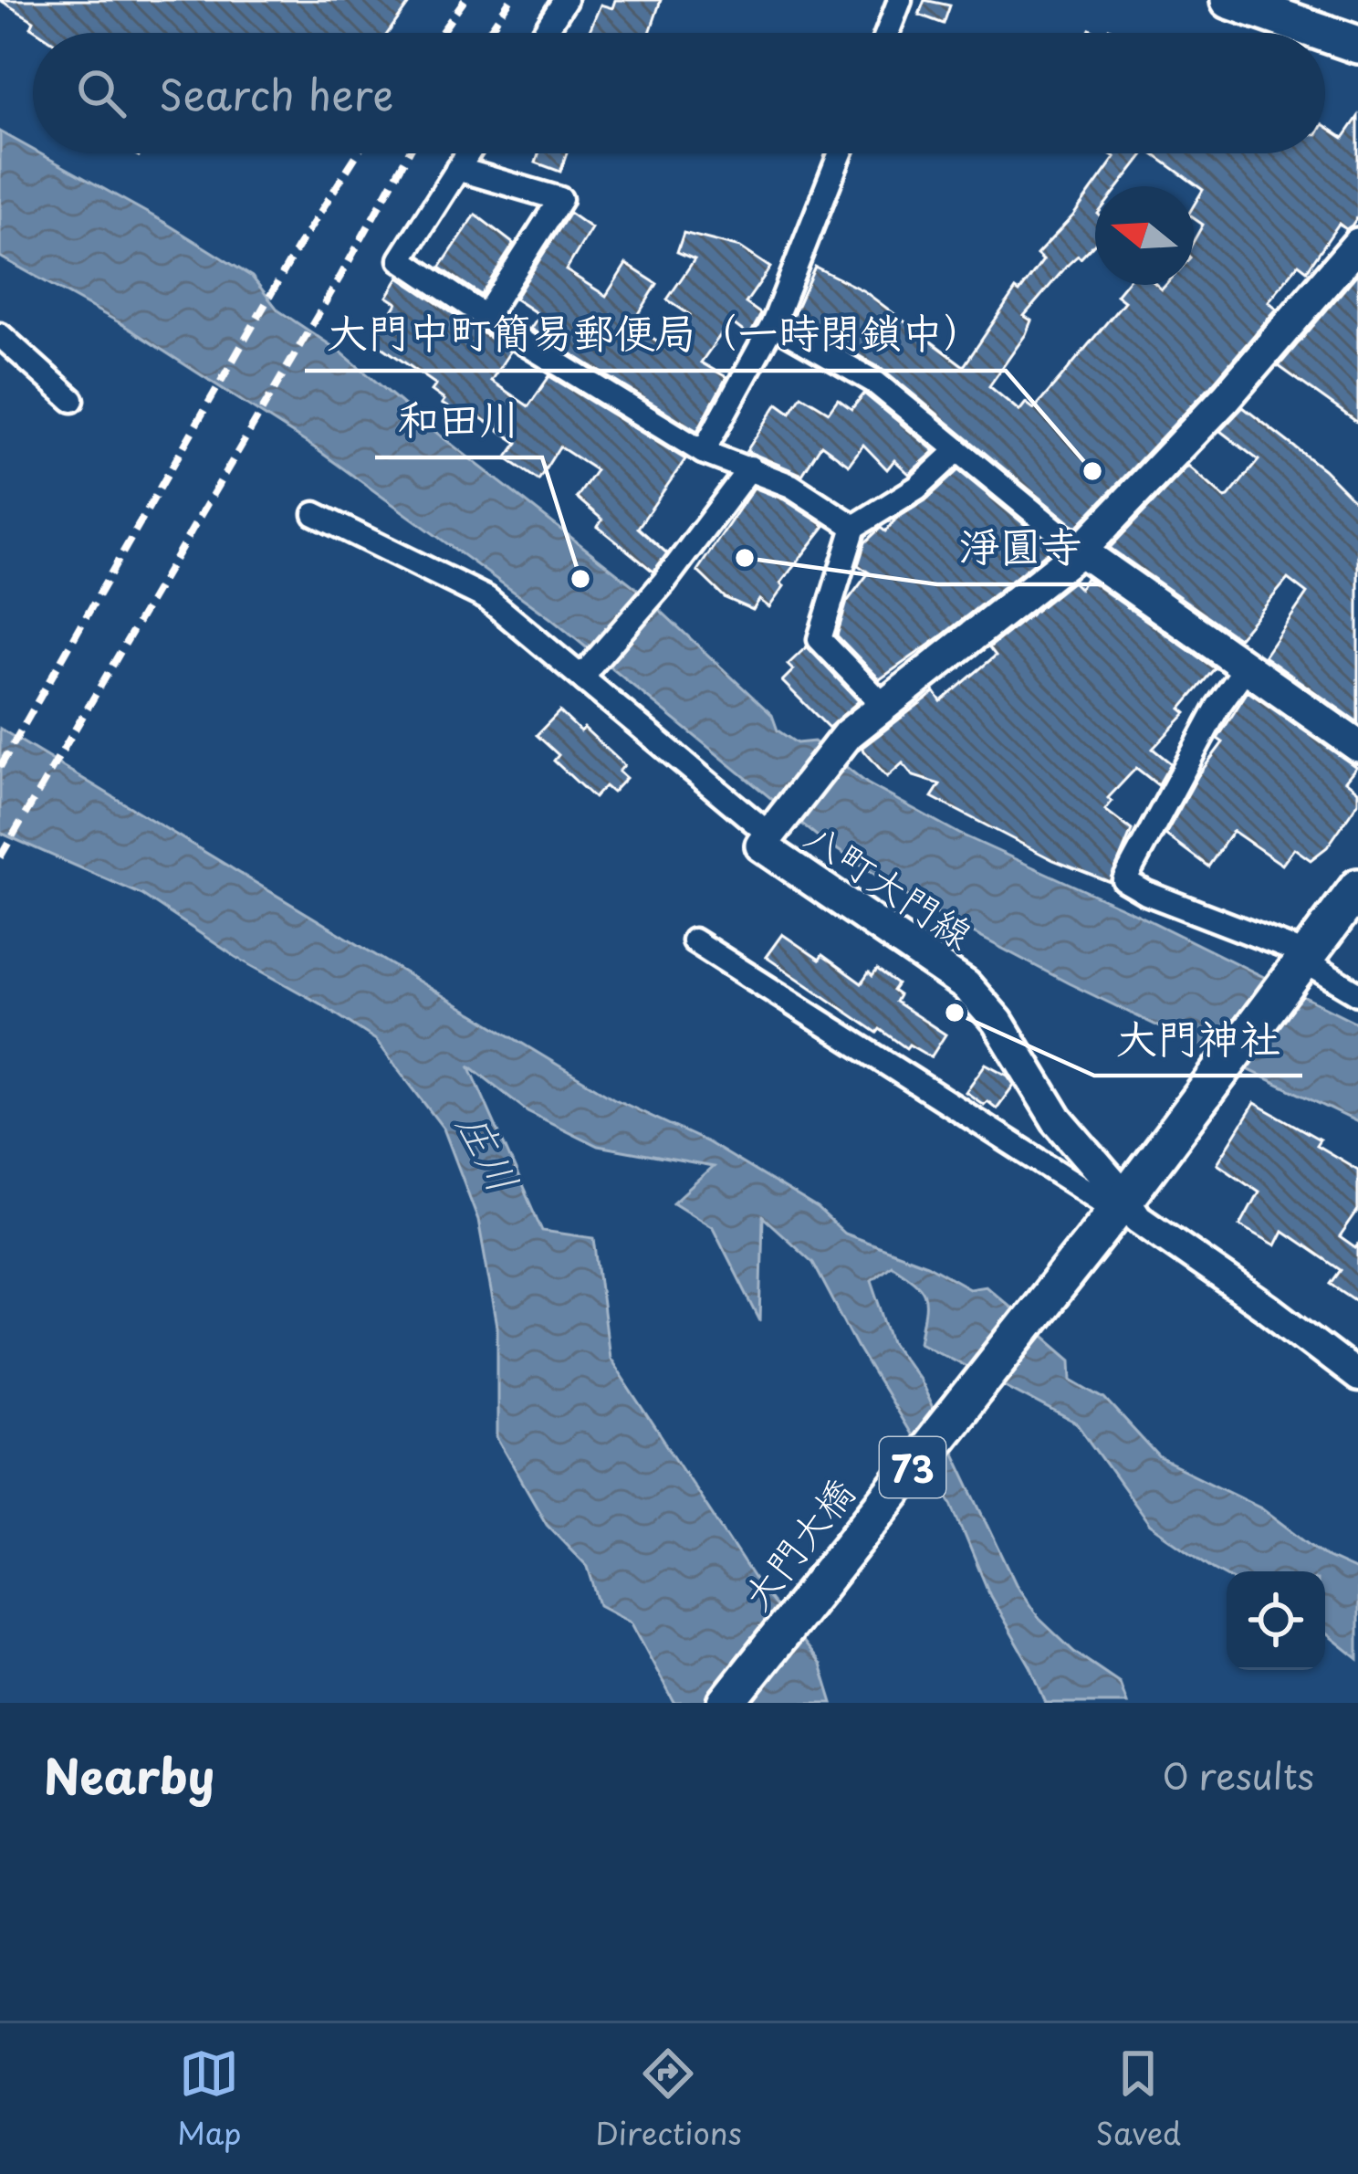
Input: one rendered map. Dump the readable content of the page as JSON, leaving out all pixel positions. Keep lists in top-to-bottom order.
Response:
{
  "streets": {
    "main road": ["八町大門線", "73", "大門大橋"]
  },
  "crossings": [
    ["八町大門線", "73"],
    ["八町大門線", "大門大橋"],
    ["73", "大門大橋"]
  ],
  "water": ["庄川"],
  "places": [
    "大門中町簡易郵便局（一時閉鎖中）",
    "淨圓寺",
    "和田川",
    "大門神社"
  ],
  "north": "left",
  "page": {
    "search": "Search here",
    "heading": ["Nearby", "0 results"],
    "nav": ["Map", "Directions", "Saved"]
  }
}
